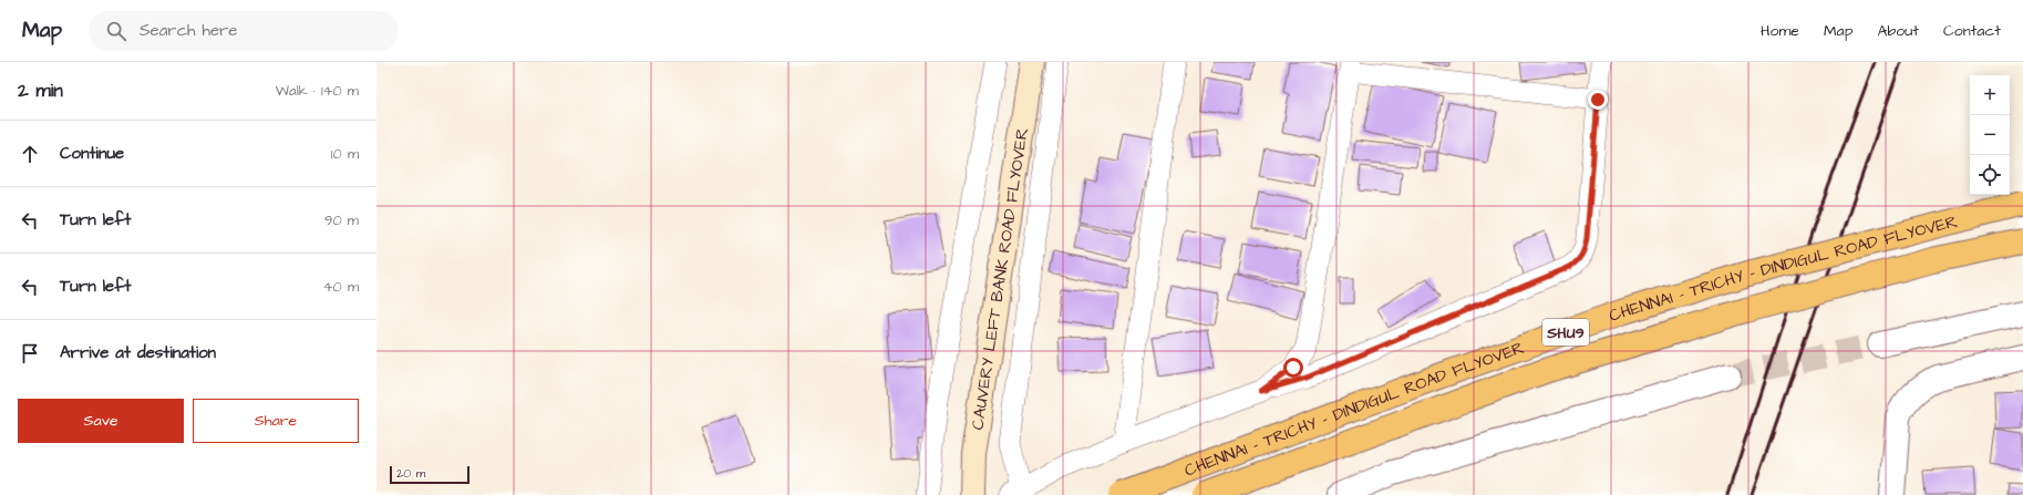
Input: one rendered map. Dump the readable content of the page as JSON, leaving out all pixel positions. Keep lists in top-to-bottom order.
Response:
{
  "streets": {
    "highway": ["CHENNAI - TRICHY - DINDIGUL ROAD FLYOVER", "SHU9"],
    "main road": ["CAUVERY LEFT BANK ROAD FLYOVER"]
  },
  "scale_bar": "20 m",
  "page": {
    "header": "Map",
    "search": "Search here",
    "nav": [
      "Home",
      "Map",
      "About",
      "Contact"
    ],
    "heading": ["2 min", "Walk · 140 m"],
    "map_buttons": ["+", "−"],
    "list": [
      ["Continue", "10 m"],
      ["Turn left", "90 m"],
      ["Turn left", "40 m"],
      "Arrive at destination"
    ],
    "buttons": ["Save", "Share"],
    "scale": "20 m"
  }
}
